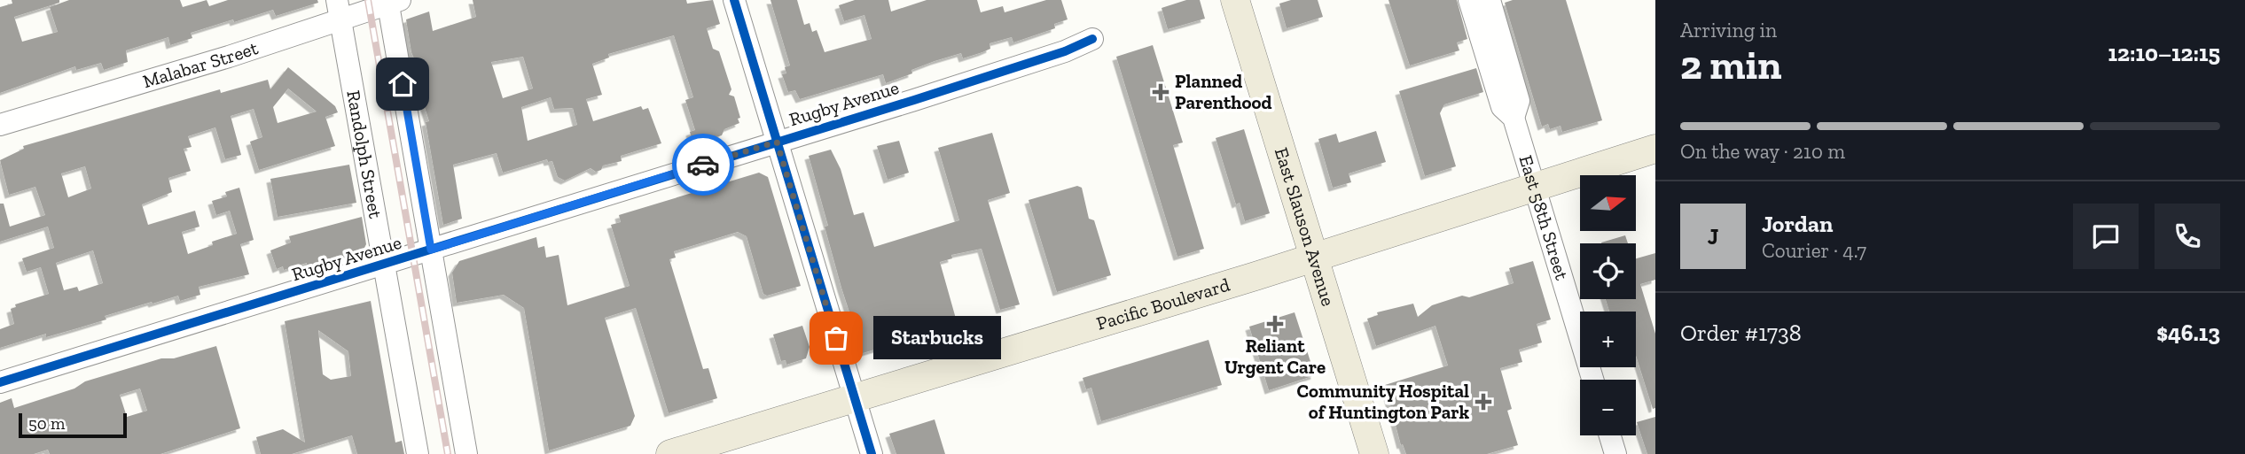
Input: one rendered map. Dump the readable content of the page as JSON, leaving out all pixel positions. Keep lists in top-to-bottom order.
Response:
{
  "streets": {
    "main road": ["East Slauson Avenue", "Pacific Boulevard"],
    "street": [
      "Malabar Street",
      "Rugby Avenue",
      "Randolph Street",
      "East 58th Street"
    ]
  },
  "crossings": [
    ["Malabar Street", "Randolph Street"],
    ["Rugby Avenue", "Randolph Street"],
    ["East 58th Street", "Pacific Boulevard"],
    ["East Slauson Avenue", "Pacific Boulevard"]
  ],
  "places": {
    "health": ["Planned Parenthood", "Reliant Urgent Care", "Community Hospital of Huntington Park"],
    "other": ["Starbucks"]
  },
  "scale_bar": "50 m",
  "north": "right",
  "page": {
    "heading": ["2 min", "Arriving in", "12:10–12:15"],
    "panel": [
      "Jordan",
      "Courier · 4.7",
      "Order #1738",
      "$46.13"
    ],
    "bar": "On the way · 210 m",
    "map_buttons": ["+", "−"],
    "round": "J",
    "bubble": "Starbucks",
    "scale": "50 m"
  }
}
